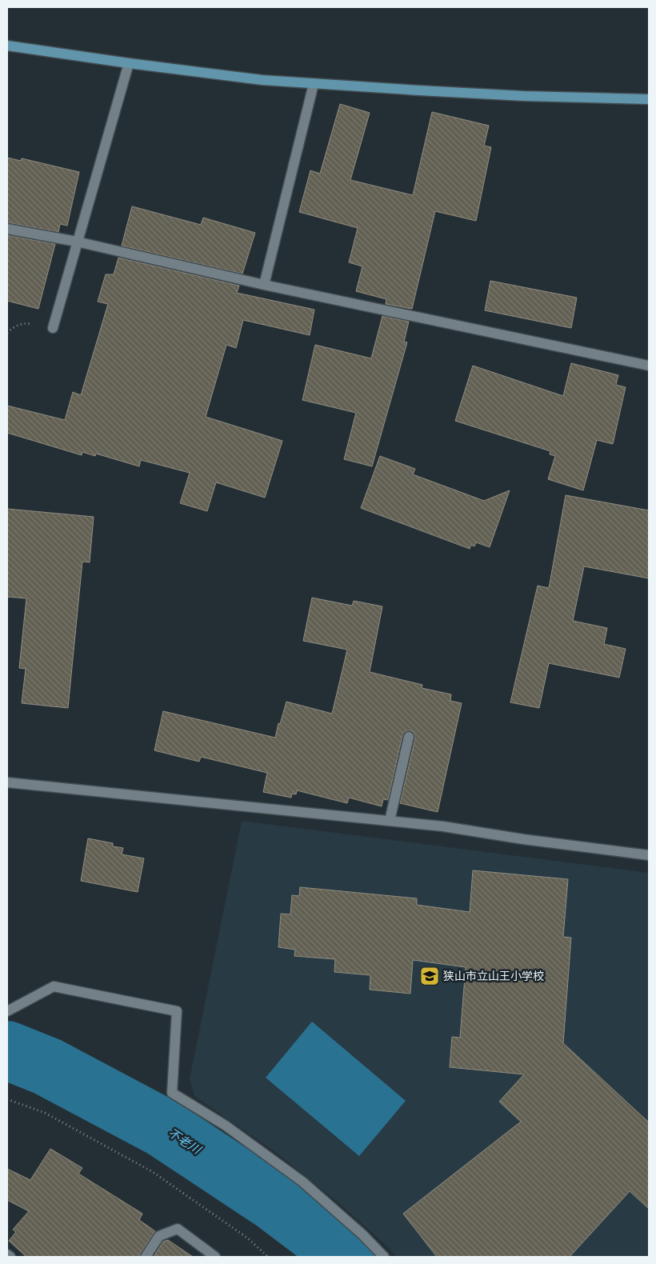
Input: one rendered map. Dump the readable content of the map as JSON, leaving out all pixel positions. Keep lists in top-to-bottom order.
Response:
{
  "water": ["不老川"],
  "places": {
    "school or university": ["狭山市立山王小学校"]
  }
}
